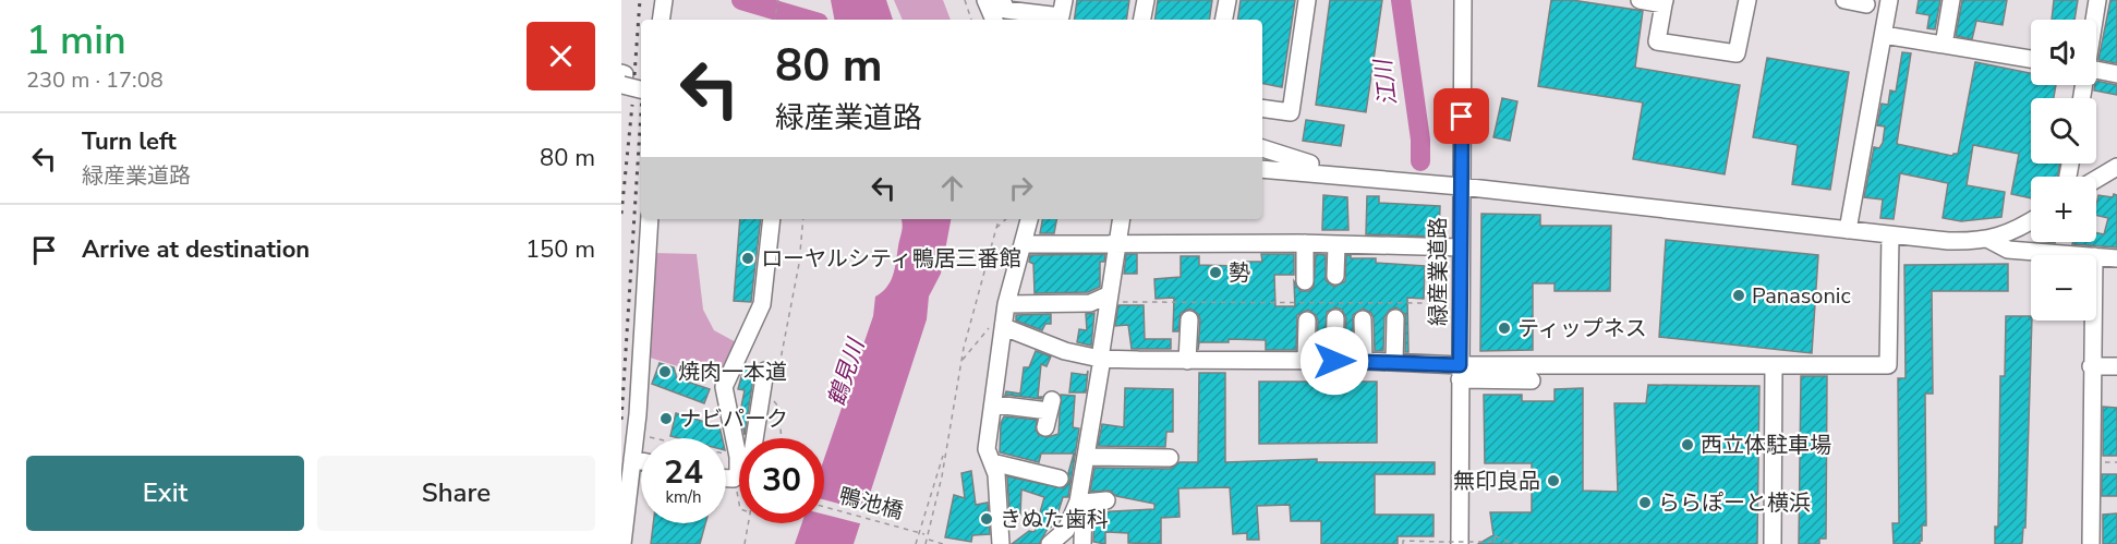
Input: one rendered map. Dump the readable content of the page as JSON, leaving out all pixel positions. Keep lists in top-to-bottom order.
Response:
{
  "streets": {
    "street": ["緑産業道路"],
    "path": ["鴨池橋"]
  },
  "water": ["江川", "鶴見川"],
  "places": [
    "ローヤルシティ鴨居三番館",
    "勢",
    "Panasonic",
    "ティップネス",
    "焼肉一本道",
    "ナビパーク",
    "西立体駐車場",
    "無印良品",
    "ららぽーと横浜",
    "きぬた歯科"
  ],
  "page": {
    "heading": ["1 min", "230 m · 17:08"],
    "map_buttons": ["+", "−"],
    "turn": ["80 m", "緑産業道路"],
    "list": [
      {
        "name": "Turn left",
        "note": "緑産業道路",
        "value": "80 m"
      },
      {
        "name": "Arrive at destination",
        "value": "150 m"
      }
    ],
    "speed": "24 km/h",
    "limit": "30",
    "buttons": ["Exit", "Share"]
  }
}
